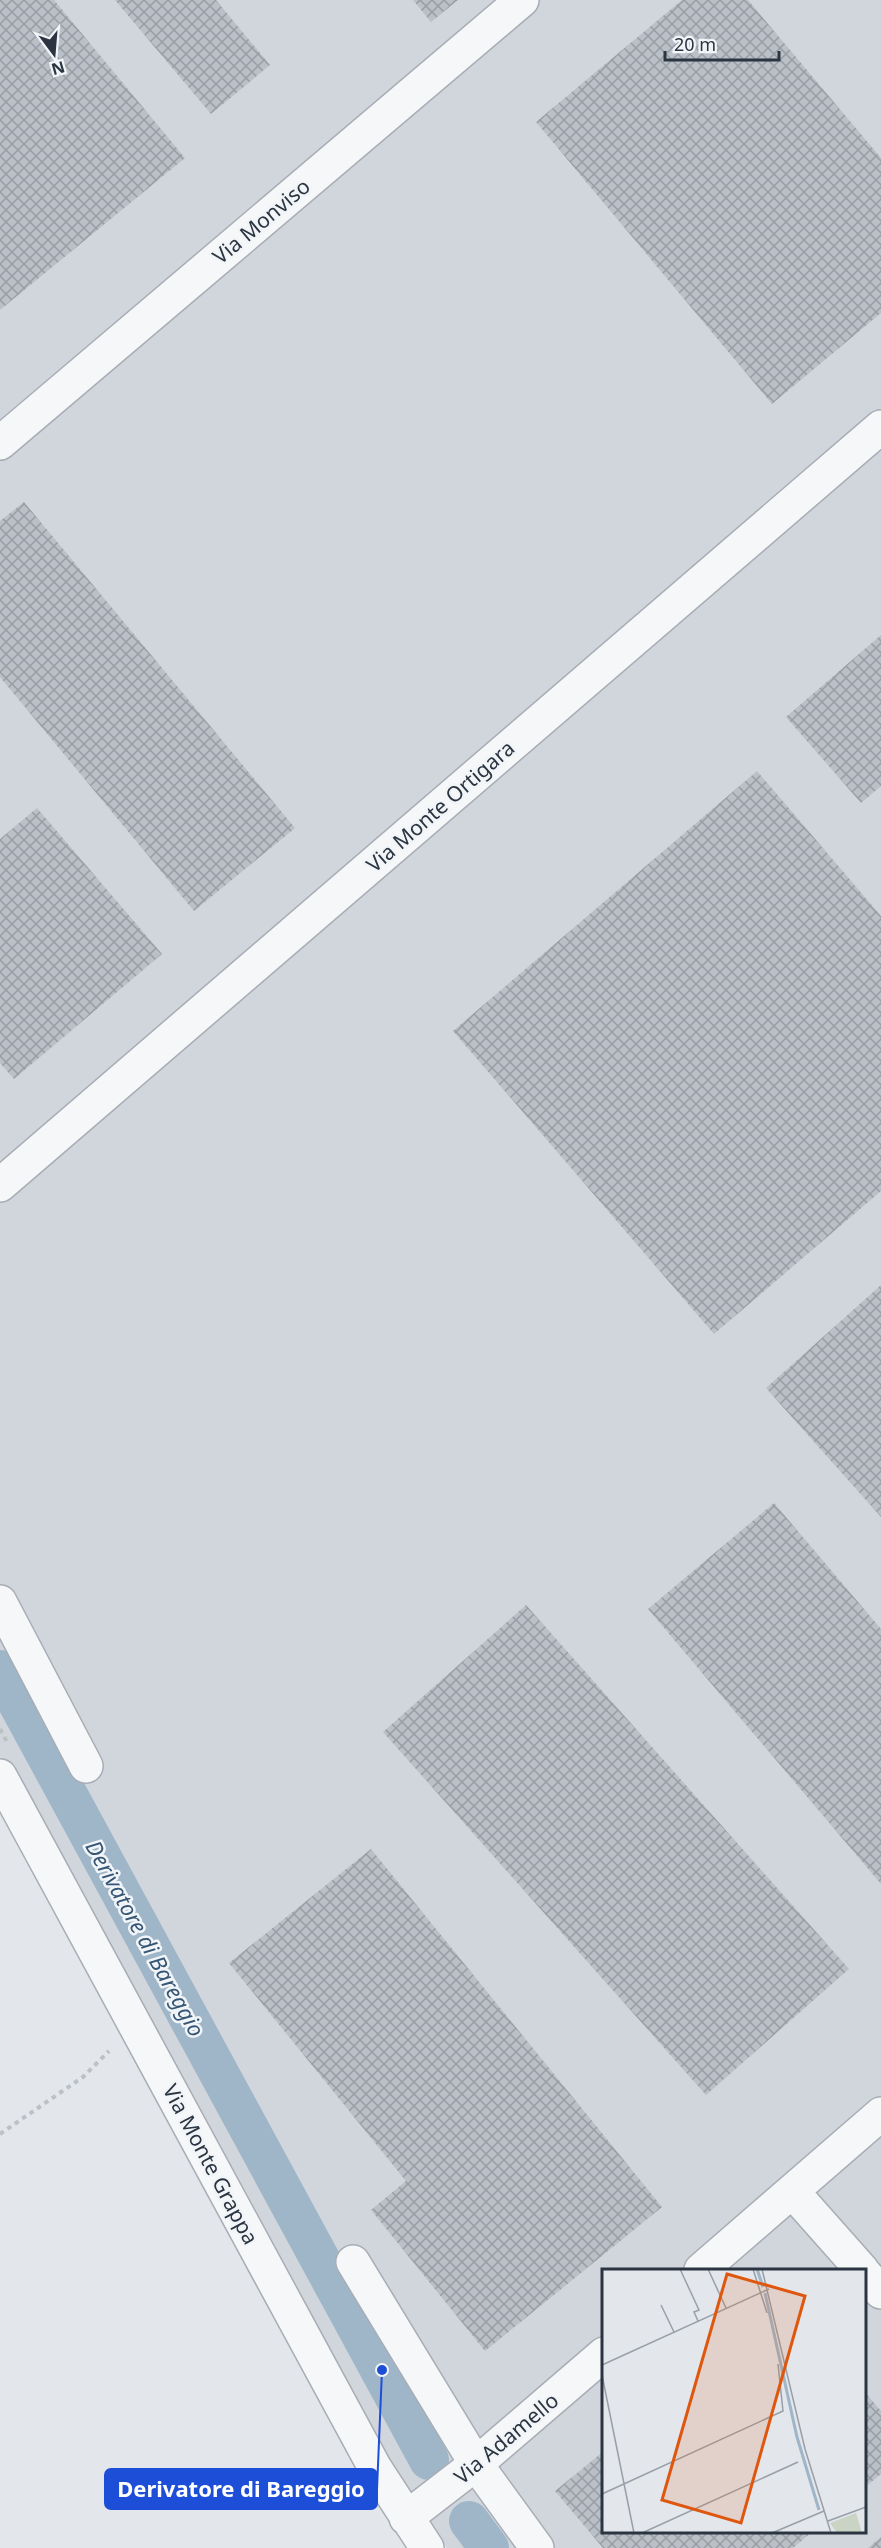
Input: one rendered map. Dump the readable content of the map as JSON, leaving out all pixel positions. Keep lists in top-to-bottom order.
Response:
{
  "streets": {
    "street": [
      "Via Monviso",
      "Via Monte Ortigara",
      "Via Monte Grappa",
      "Via Adamello"
    ]
  },
  "crossings": [
    ["Via Monte Grappa", "Via Adamello"]
  ],
  "water": ["Derivatore di Bareggio"],
  "places": ["Derivatore di Bareggio"],
  "scale_bar": "20 m",
  "north": "bottom"
}
